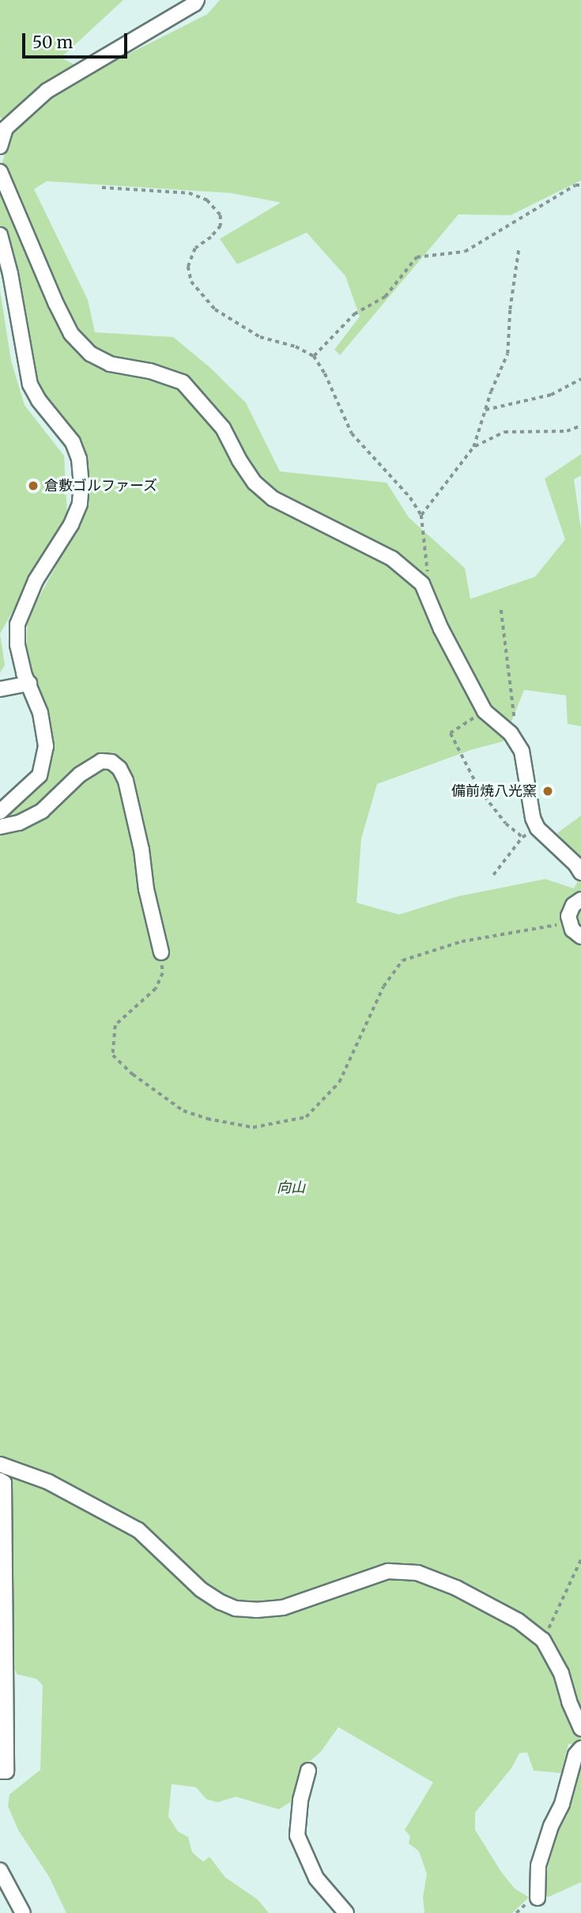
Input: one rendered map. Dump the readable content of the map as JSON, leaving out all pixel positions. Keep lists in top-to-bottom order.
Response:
{
  "parks": ["向山"],
  "places": ["倉敷ゴルファーズ", "備前焼八光窯"],
  "scale_bar": "50 m"
}
